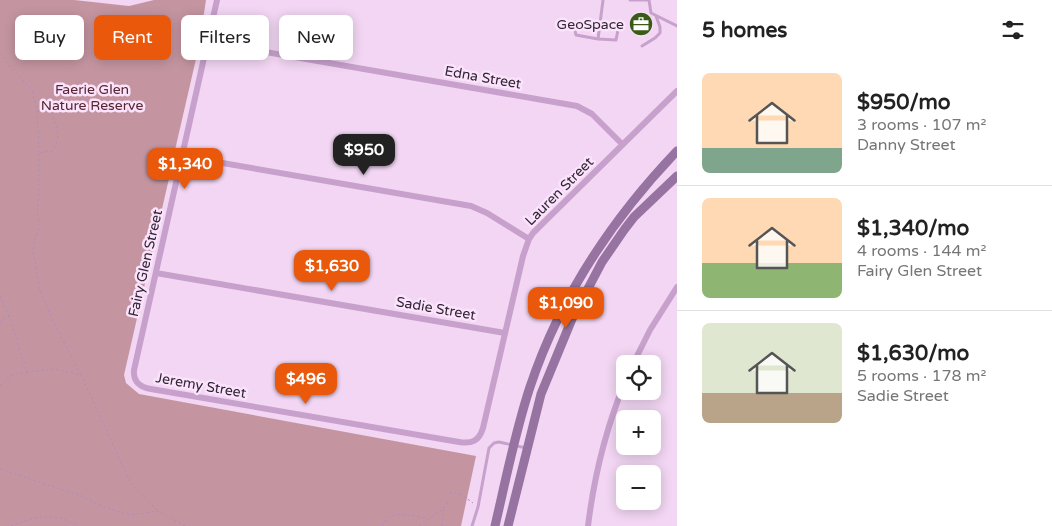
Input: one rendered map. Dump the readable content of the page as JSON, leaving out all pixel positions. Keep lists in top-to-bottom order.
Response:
{
  "streets": {
    "street": [
      "Edna Street",
      "Lauren Street",
      "Fairy Glen Street",
      "Sadie Street",
      "Jeremy Street"
    ]
  },
  "crossings": [
    ["Edna Street", "Lauren Street"],
    ["Lauren Street", "Sadie Street"],
    ["Lauren Street", "Jeremy Street"],
    ["Fairy Glen Street", "Sadie Street"],
    ["Fairy Glen Street", "Jeremy Street"]
  ],
  "parks": ["Faerie Glen Nature Reserve"],
  "places": {
    "office": ["GeoSpace"]
  },
  "page": {
    "heading": "5 homes",
    "chip": [
      "Buy",
      "Rent",
      "Filters",
      "New"
    ],
    "list": [
      {
        "name": "$950/mo",
        "note": "3 rooms · 107 m² · Danny Street"
      },
      {
        "name": "$1,340/mo",
        "note": "4 rooms · 144 m² · Fairy Glen Street"
      },
      {
        "name": "$1,630/mo",
        "note": "5 rooms · 178 m² · Sadie Street"
      }
    ],
    "price": [
      "$950",
      "$1,340",
      "$1,630",
      "$1,090",
      "$496"
    ],
    "map_buttons": ["+", "−"]
  }
}
